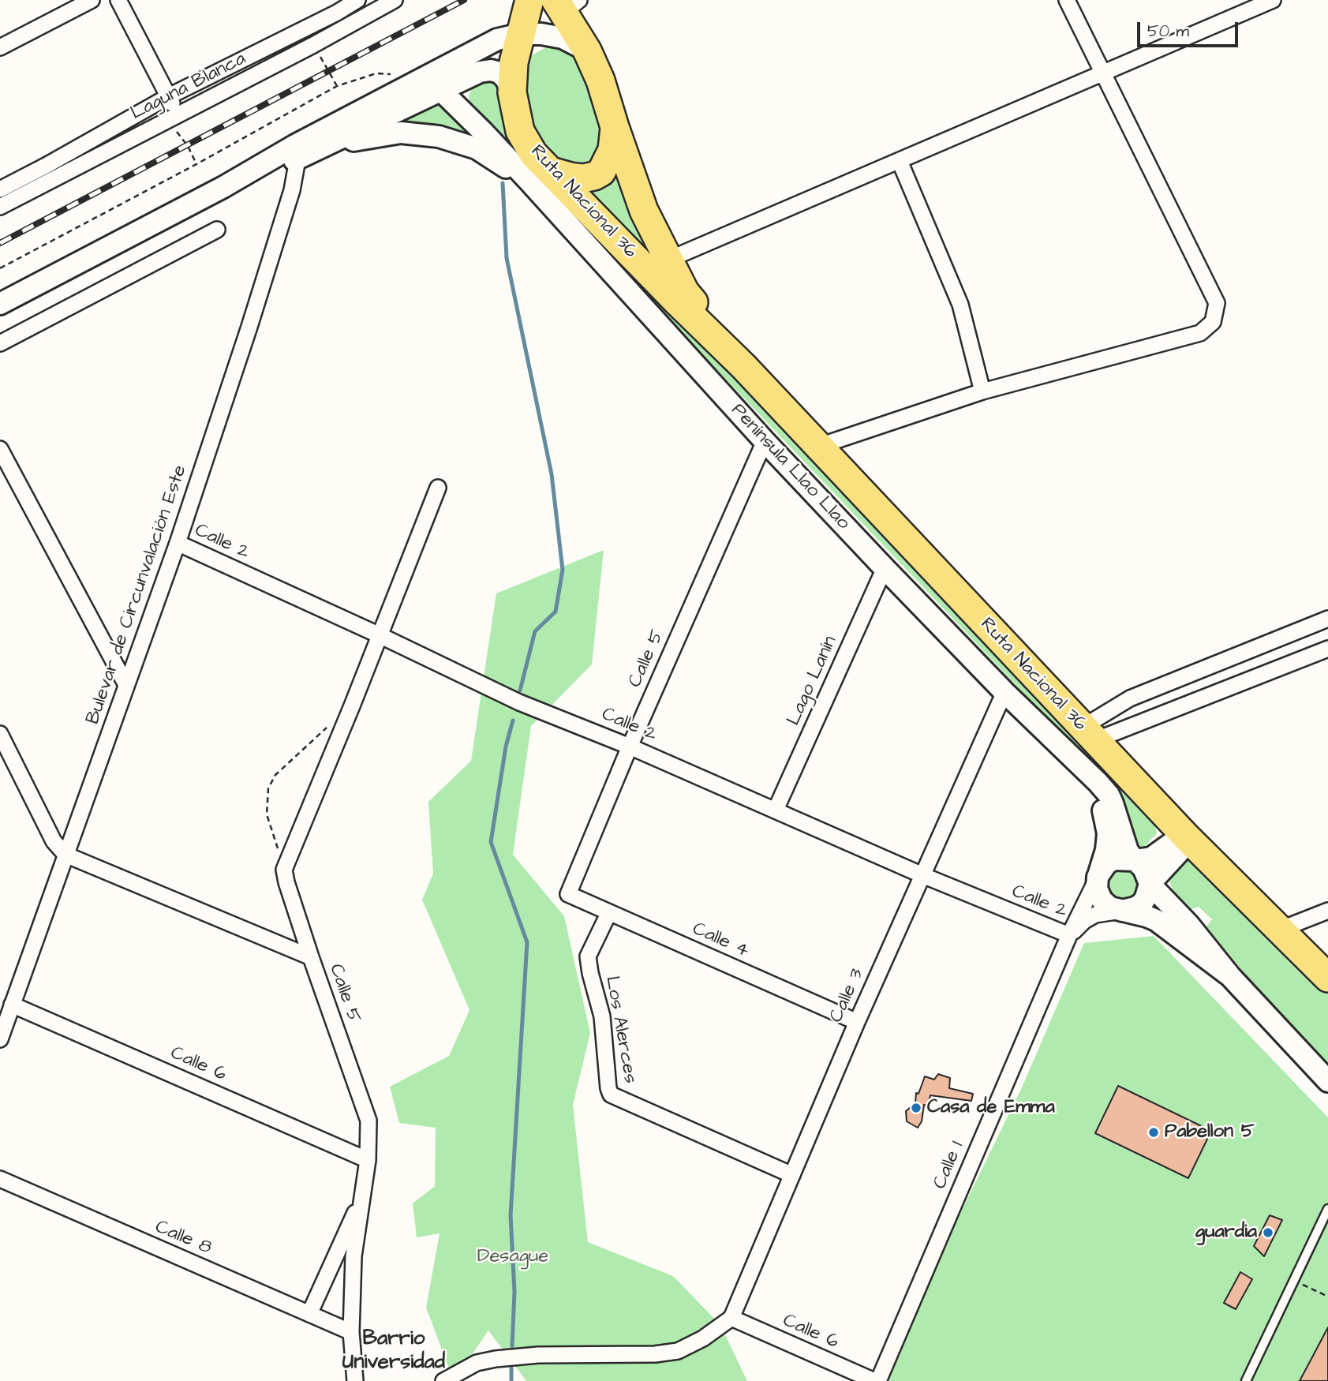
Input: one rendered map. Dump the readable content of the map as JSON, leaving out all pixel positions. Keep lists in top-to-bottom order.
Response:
{
  "streets": {
    "highway": ["Ruta Nacional 36"],
    "main road": ["Península Llao Llao"],
    "street": [
      "Laguna Blanca",
      "Calle 2",
      "Bulevar de Circunvalación Este",
      "Calle 5",
      "Lago Lanín",
      "Calle 4",
      "Calle 3",
      "Los Alerces",
      "Calle 6",
      "Calle 1",
      "Calle 8"
    ]
  },
  "crossings": [
    ["Ruta Nacional 36", "Península Llao Llao"],
    ["Península Llao Llao", "Bulevar de Circunvalación Este"],
    ["Península Llao Llao", "Calle 5"],
    ["Península Llao Llao", "Lago Lanín"],
    ["Península Llao Llao", "Calle 3"],
    ["Península Llao Llao", "Calle 1"],
    ["Calle 2", "Bulevar de Circunvalación Este"],
    ["Calle 2", "Calle 5"],
    ["Calle 2", "Lago Lanín"],
    ["Calle 2", "Calle 3"],
    ["Calle 2", "Calle 1"],
    ["Bulevar de Circunvalación Este", "Calle 6"],
    ["Calle 5", "Calle 4"],
    ["Calle 5", "Calle 6"],
    ["Calle 5", "Calle 8"],
    ["Calle 4", "Calle 3"],
    ["Calle 4", "Los Alerces"],
    ["Calle 3", "Los Alerces"],
    ["Calle 3", "Calle 6"],
    ["Calle 6", "Calle 1"]
  ],
  "districts": ["Barrio Universidad"],
  "parks": ["Desague"],
  "places": ["Casa de Emma", "Pabellon 5", "guardia"],
  "scale_bar": "50 m"
}
